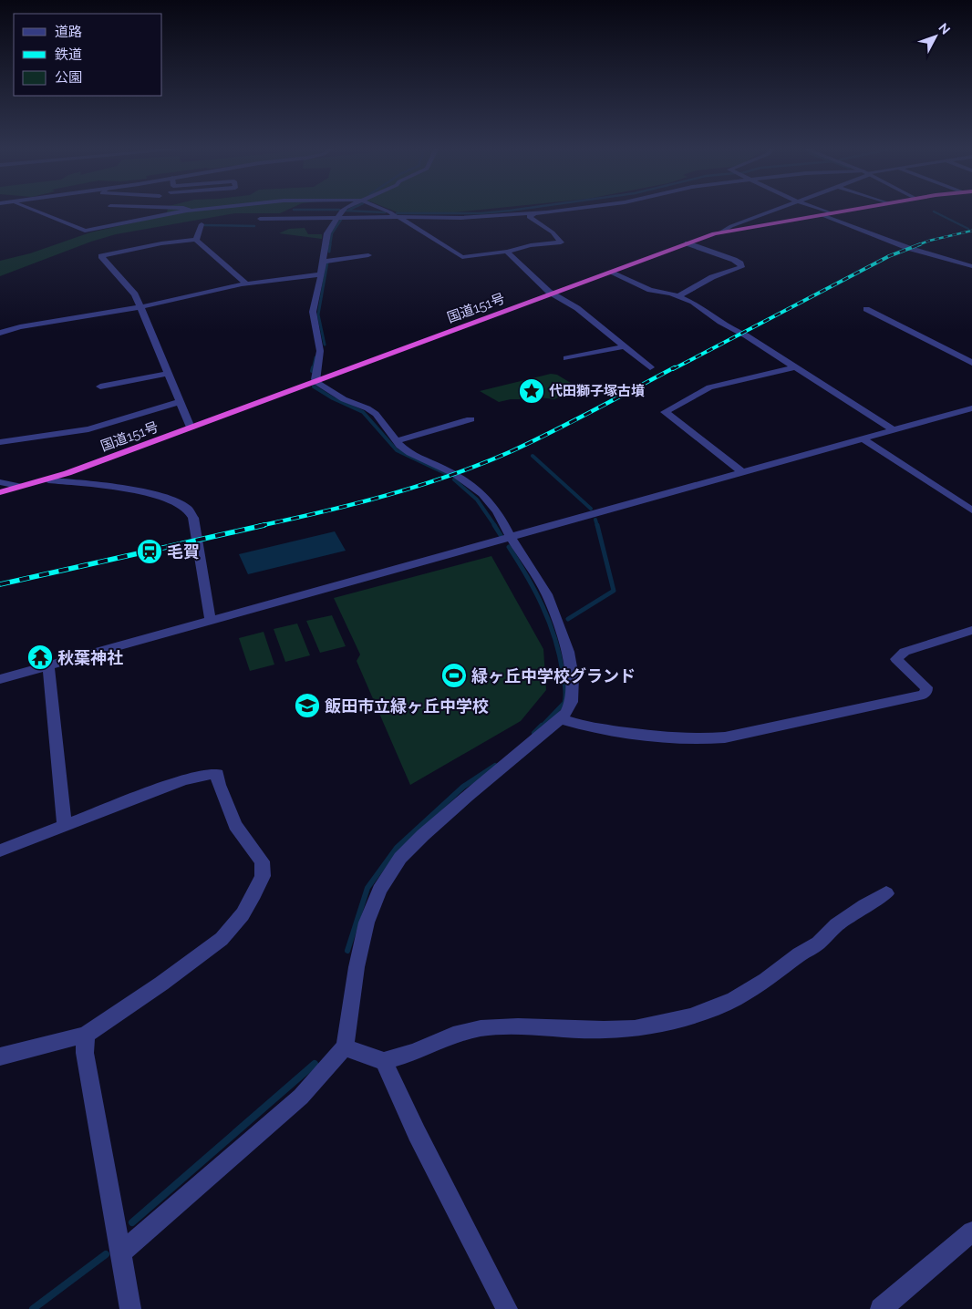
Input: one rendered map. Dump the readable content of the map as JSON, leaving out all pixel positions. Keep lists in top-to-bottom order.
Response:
{
  "streets": {
    "highway": ["国道151号"]
  },
  "places": {
    "place": ["代田獅子塚古墳"],
    "station": ["毛賀"],
    "temple": ["秋葉神社"],
    "sports": ["緑ヶ丘中学校グランド"],
    "school or university": ["飯田市立緑ヶ丘中学校"]
  },
  "legend": ["道路", "鉄道", "公園"],
  "north": "top right"
}
